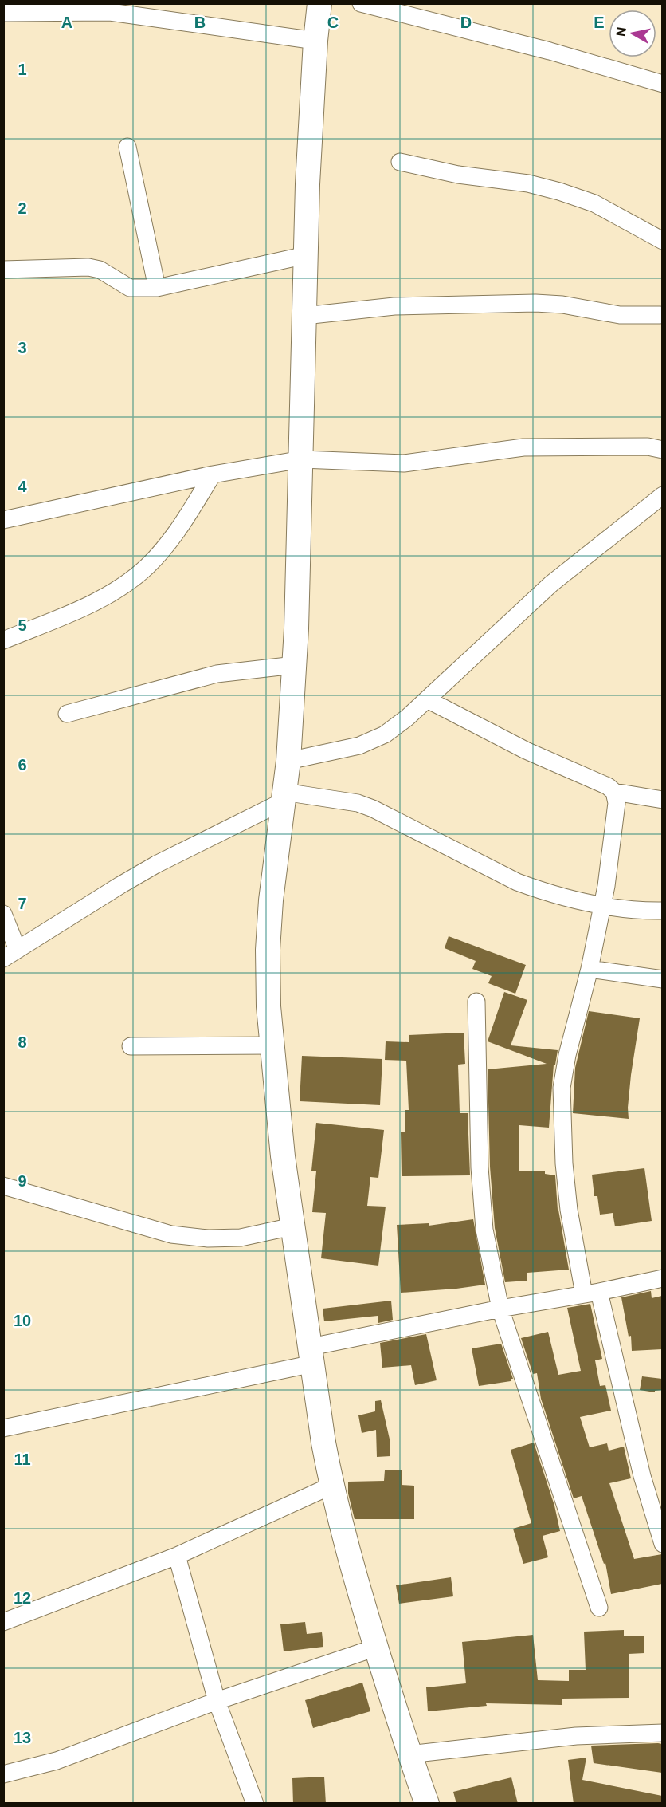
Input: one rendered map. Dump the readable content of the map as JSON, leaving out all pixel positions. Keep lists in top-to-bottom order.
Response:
{
  "north": "left",
  "grid": {
    "columns": [
      "A",
      "B",
      "C",
      "D",
      "E"
    ],
    "rows": [
      "1",
      "2",
      "3",
      "4",
      "5",
      "6",
      "7",
      "8",
      "9",
      "10",
      "11",
      "12",
      "13"
    ]
  }
}
